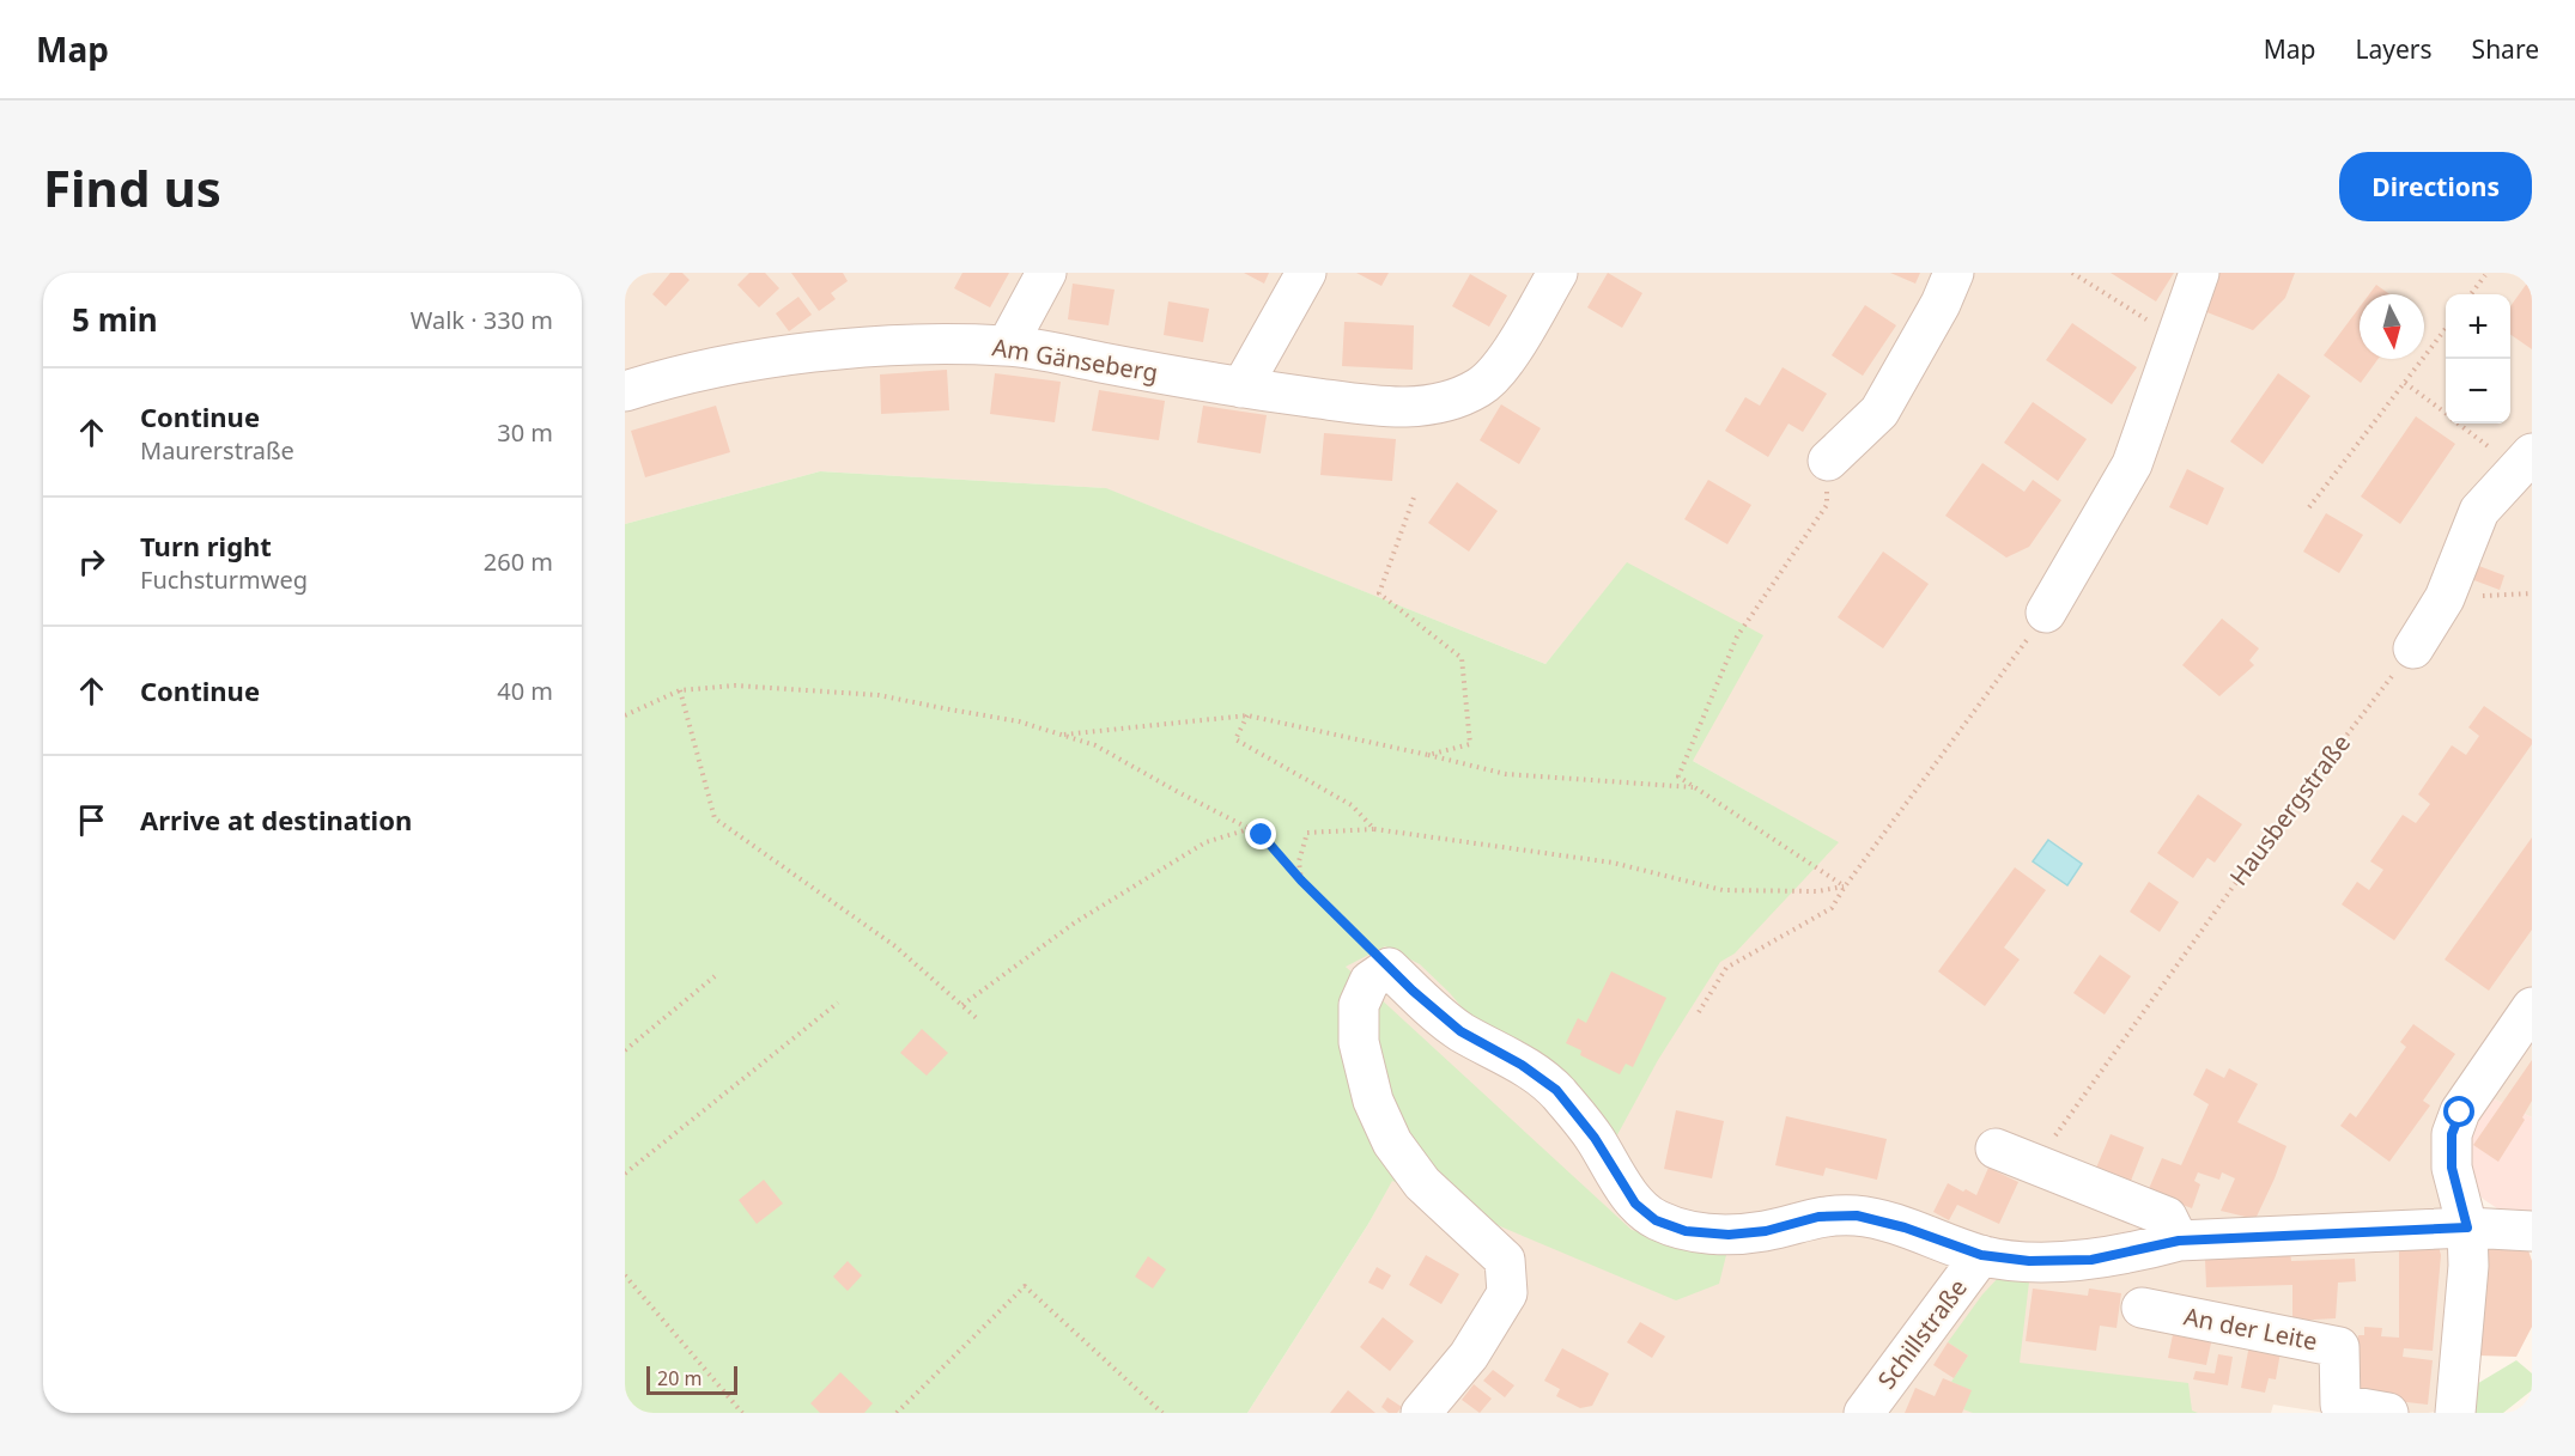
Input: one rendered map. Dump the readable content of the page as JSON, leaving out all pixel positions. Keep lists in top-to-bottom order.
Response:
{
  "streets": {
    "street": ["Am Gänseberg", "An der Leite", "Schillstraße"],
    "path": ["Hausbergstraße"]
  },
  "scale_bar": "20 m",
  "north": "bottom",
  "page": {
    "header": "Map",
    "nav": ["Map", "Layers", "Share"],
    "buttons": "Directions",
    "title": "Find us",
    "heading": ["5 min", "Walk · 330 m"],
    "map_buttons": ["+", "−"],
    "list": [
      ["Continue", "Maurerstraße", "30 m"],
      ["Turn right", "Fuchsturmweg", "260 m"],
      ["Continue", "40 m"],
      "Arrive at destination"
    ],
    "scale": "20 m"
  }
}
